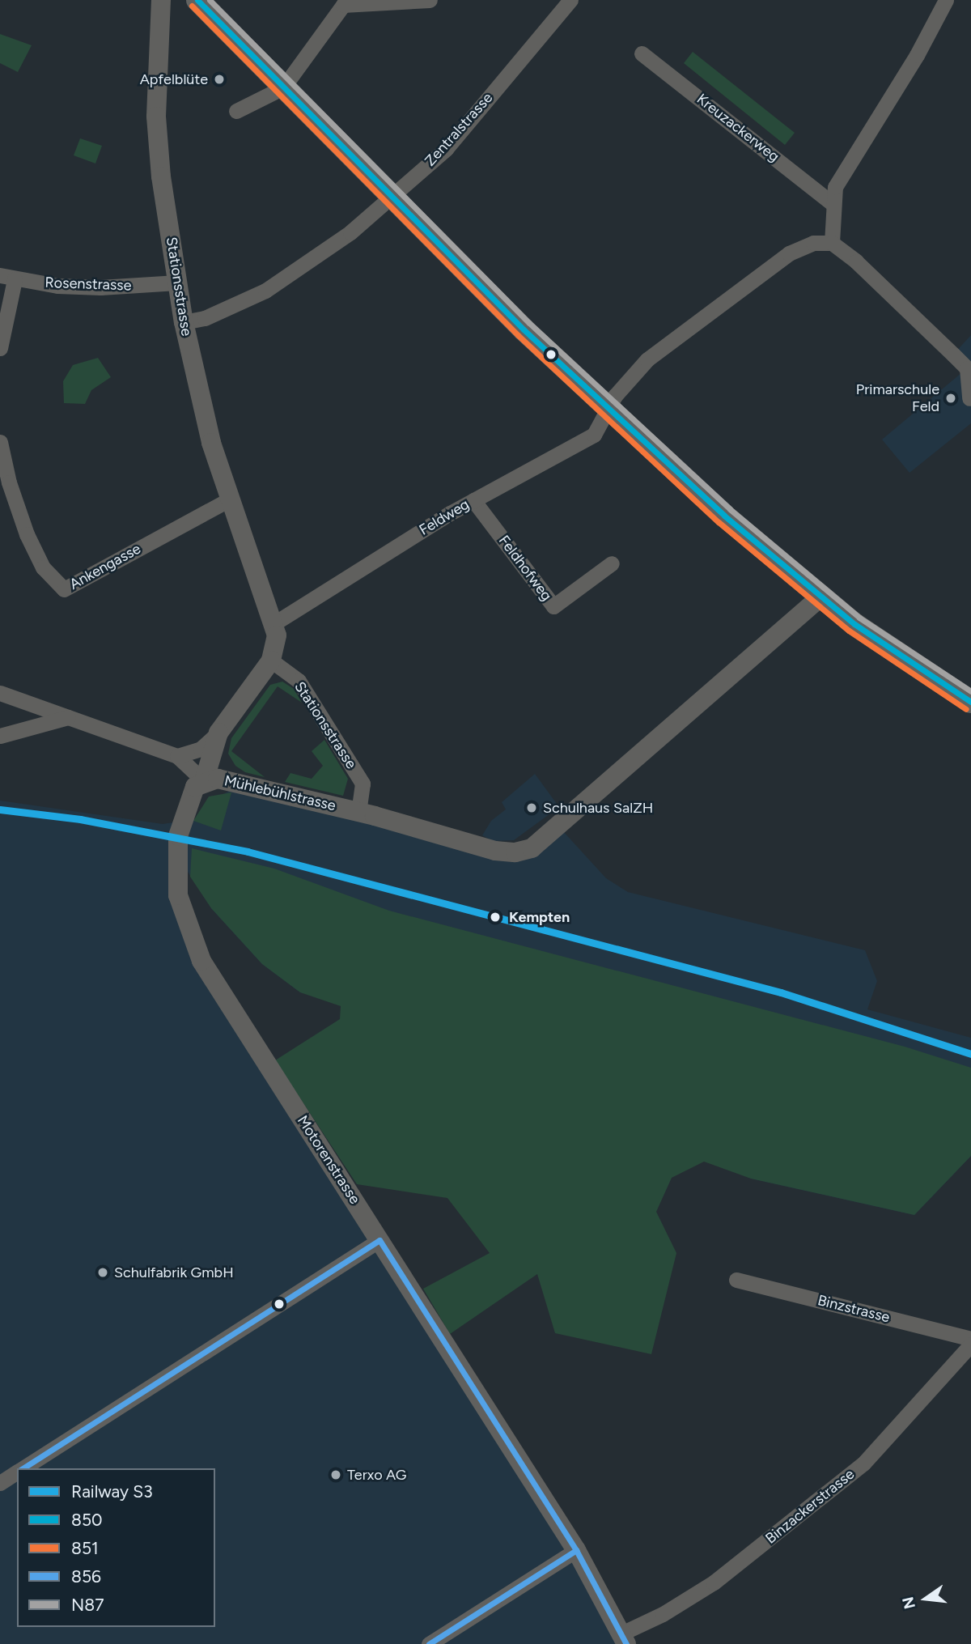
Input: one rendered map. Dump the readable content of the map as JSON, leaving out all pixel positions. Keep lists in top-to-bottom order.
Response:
{
  "streets": {
    "street": [
      "Kreuzackerweg",
      "Zentralstrasse",
      "Rosenstrasse",
      "Stationsstrasse",
      "Feldweg",
      "Ankengasse",
      "Feldhofweg",
      "Mühlebühlstrasse",
      "Motorenstrasse",
      "Binzstrasse",
      "Binzackerstrasse"
    ]
  },
  "crossings": [
    ["Zentralstrasse", "Stationsstrasse"],
    ["Rosenstrasse", "Stationsstrasse"],
    ["Stationsstrasse", "Feldweg"],
    ["Stationsstrasse", "Ankengasse"],
    ["Stationsstrasse", "Mühlebühlstrasse"],
    ["Stationsstrasse", "Motorenstrasse"],
    ["Feldweg", "Feldhofweg"],
    ["Mühlebühlstrasse", "Motorenstrasse"],
    ["Motorenstrasse", "Binzackerstrasse"]
  ],
  "places": [
    "Apfelblüte",
    "Primarschule Feld",
    "Schulhaus SalZH",
    "Kempten",
    "Schulfabrik GmbH",
    "Terxo AG"
  ],
  "lines": [
    "transit line 850",
    "transit line N87",
    "transit line 851",
    "rail line S3",
    "transit line 856"
  ],
  "legend": [
    "Railway S3",
    "850",
    "851",
    "856",
    "N87"
  ],
  "north": "left"
}
